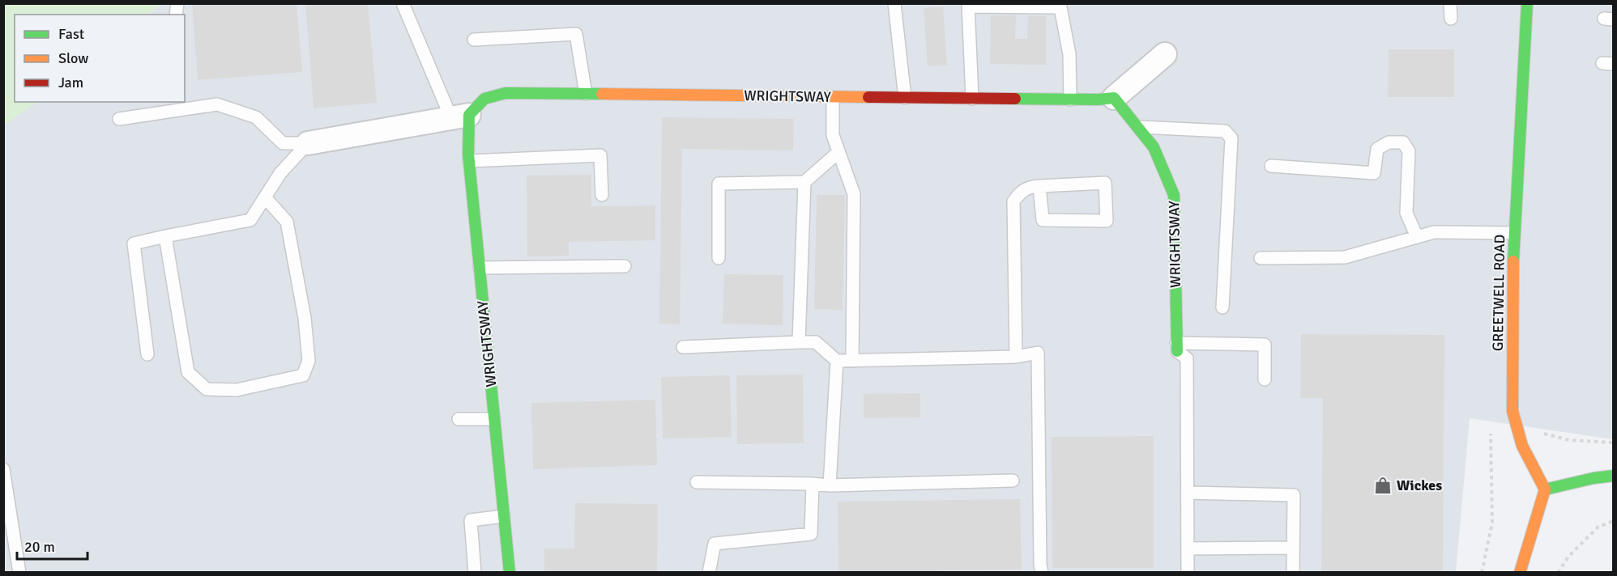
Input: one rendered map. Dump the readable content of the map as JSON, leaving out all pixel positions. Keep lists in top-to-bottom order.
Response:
{
  "streets": {
    "street": ["WRIGHTSWAY", "GREETWELL ROAD"]
  },
  "places": {
    "shop": ["Wickes"]
  },
  "legend": ["Fast", "Slow", "Jam"],
  "scale_bar": "20 m"
}
